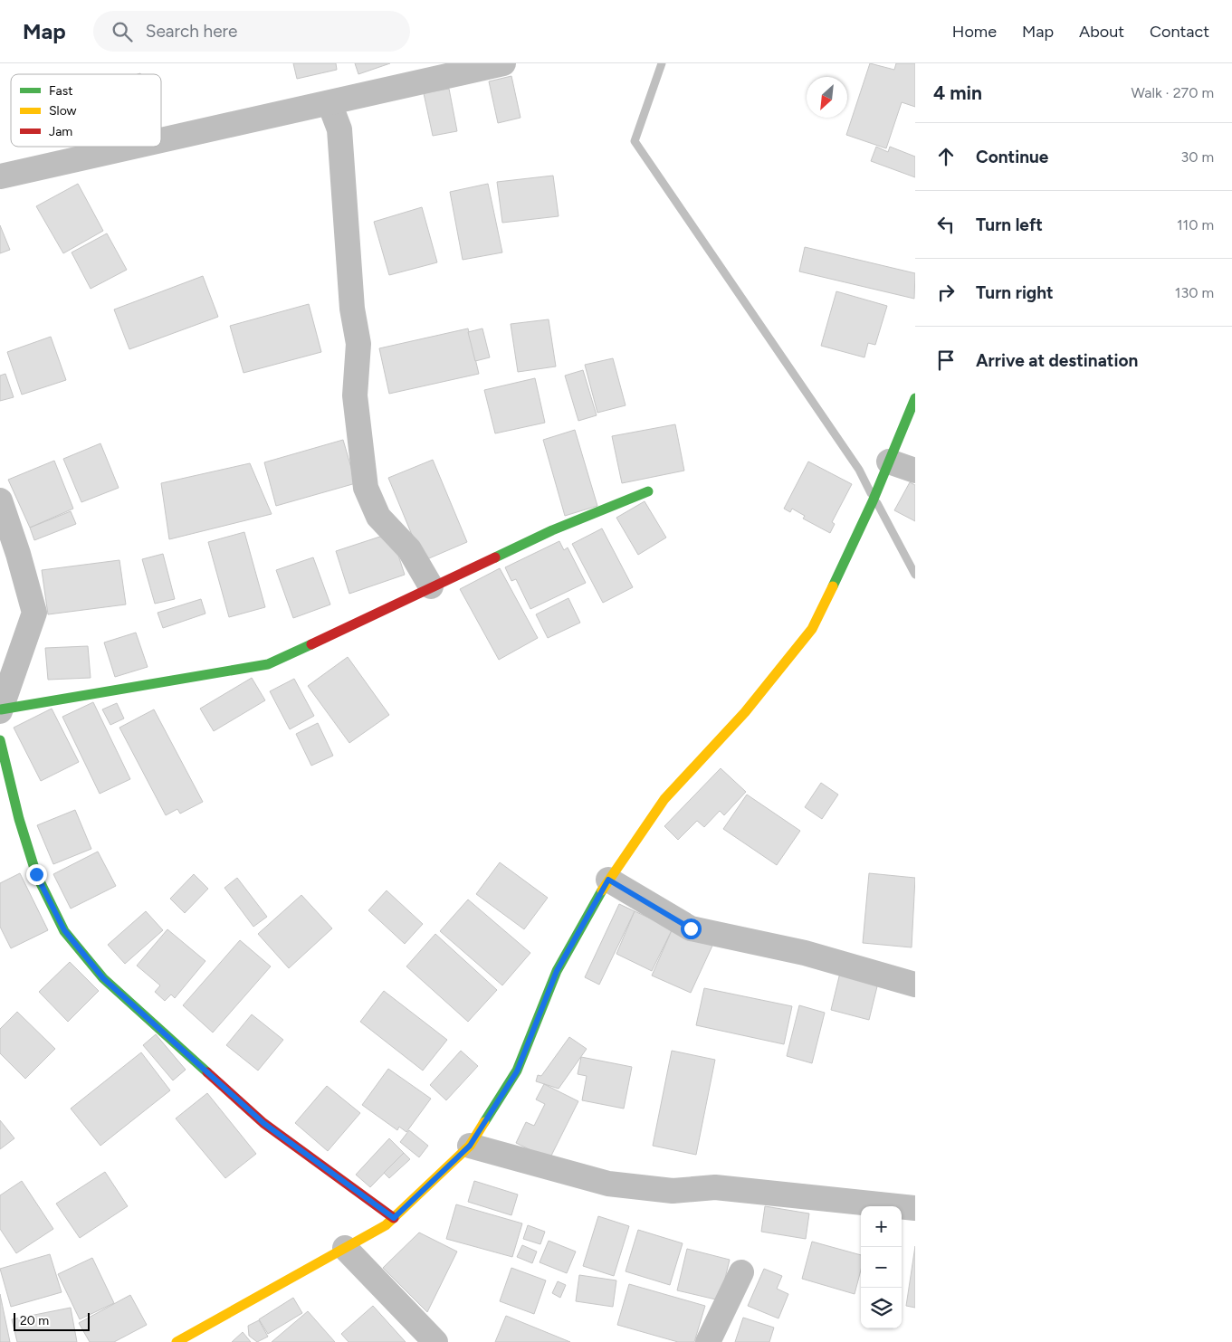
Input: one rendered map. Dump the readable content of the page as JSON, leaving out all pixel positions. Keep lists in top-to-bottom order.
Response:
{
  "legend": ["Fast", "Slow", "Jam"],
  "scale_bar": "20 m",
  "north": "bottom left",
  "page": {
    "header": "Map",
    "search": "Search here",
    "nav": [
      "Home",
      "Map",
      "About",
      "Contact"
    ],
    "heading": ["4 min", "Walk · 270 m"],
    "list": [
      ["Continue", "30 m"],
      ["Turn left", "110 m"],
      ["Turn right", "130 m"],
      "Arrive at destination"
    ],
    "map_buttons": ["+", "−"],
    "scale": "20 m"
  }
}
